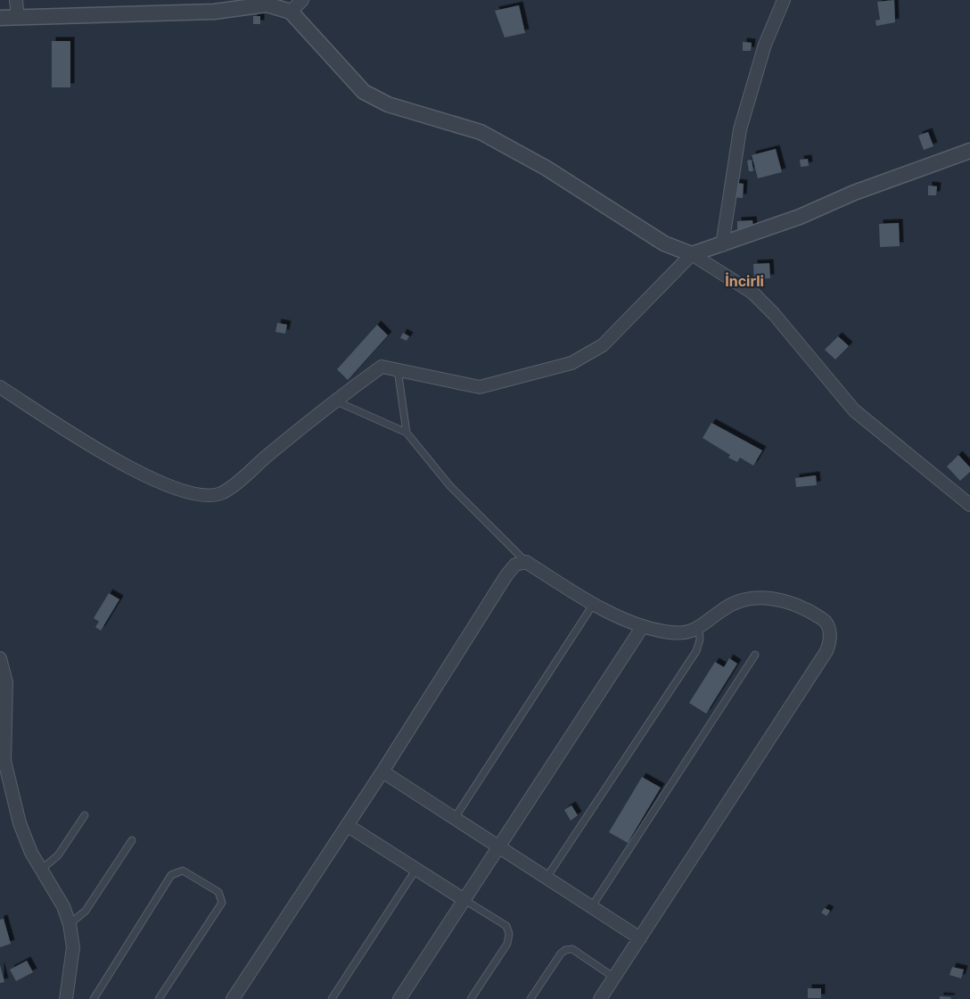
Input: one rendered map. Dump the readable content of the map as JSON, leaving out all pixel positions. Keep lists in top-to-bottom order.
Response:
{
  "districts": ["İncirli"]
}
